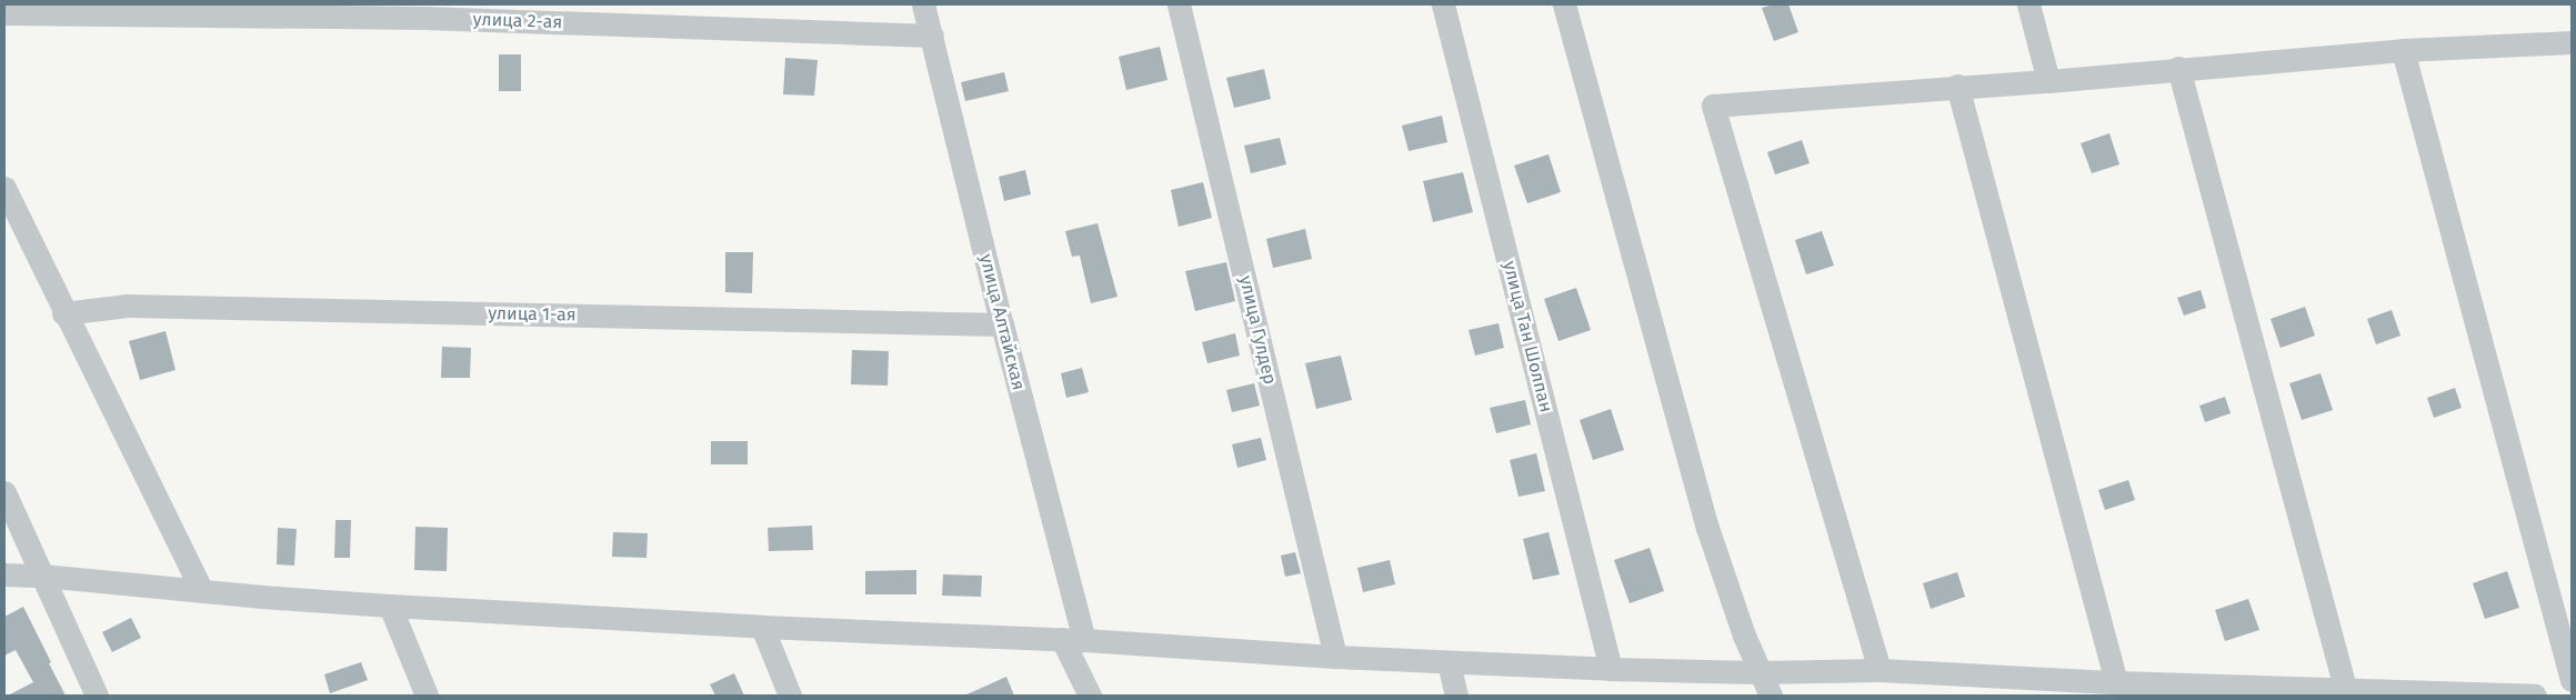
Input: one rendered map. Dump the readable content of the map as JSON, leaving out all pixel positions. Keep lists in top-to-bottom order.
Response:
{
  "streets": {
    "street": [
      "улица 2-ая",
      "улица 1-ая",
      "улица Алтайская",
      "улица Гулдер",
      "улица Тан Шолпан"
    ]
  },
  "crossings": [
    ["улица 2-ая", "улица Алтайская"],
    ["улица 1-ая", "улица Алтайская"]
  ]
}
